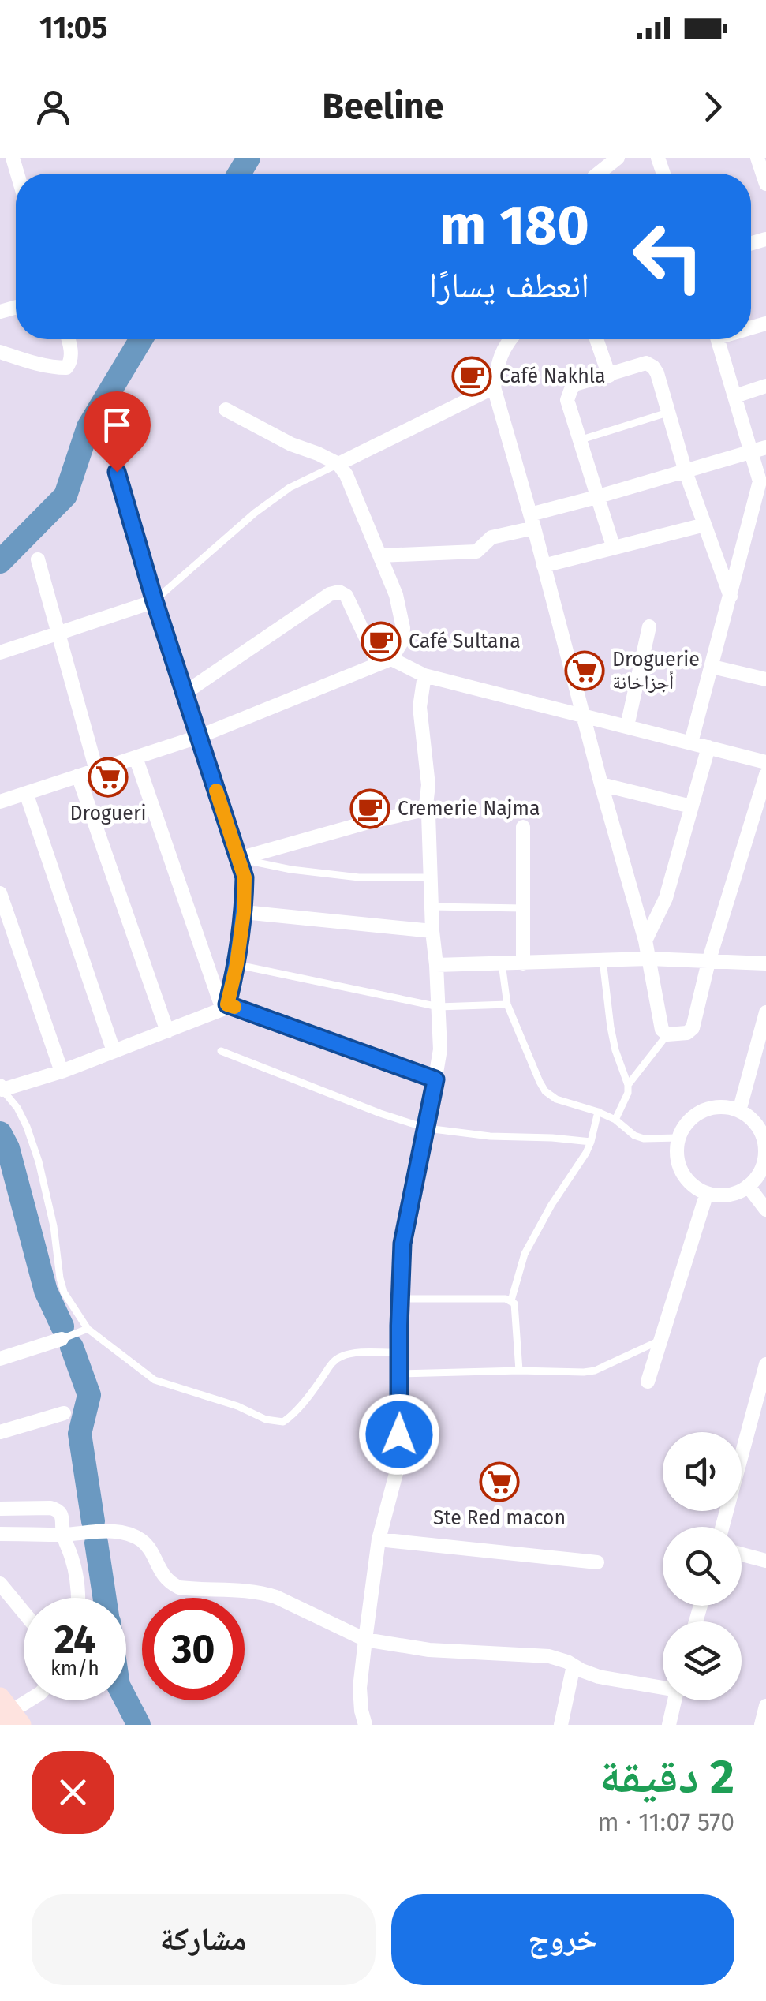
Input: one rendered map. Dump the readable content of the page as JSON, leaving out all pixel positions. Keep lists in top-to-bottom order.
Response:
{
  "places": {
    "cafe": ["Café Nakhla", "Café Sultana", "Cremerie Najma"],
    "supermarket": ["Droguerie أجزاخانة", "Drogueri", "Ste Red macon"]
  },
  "page": {
    "status": "11:05",
    "header": "Beeline",
    "turn": ["180 m", "انعطف يسارًا"],
    "speed": "24 km/h",
    "limit": "30",
    "heading": ["2 دقيقة", "570 m · 11:07"],
    "buttons": ["خروج", "مشاركة"]
  }
}
